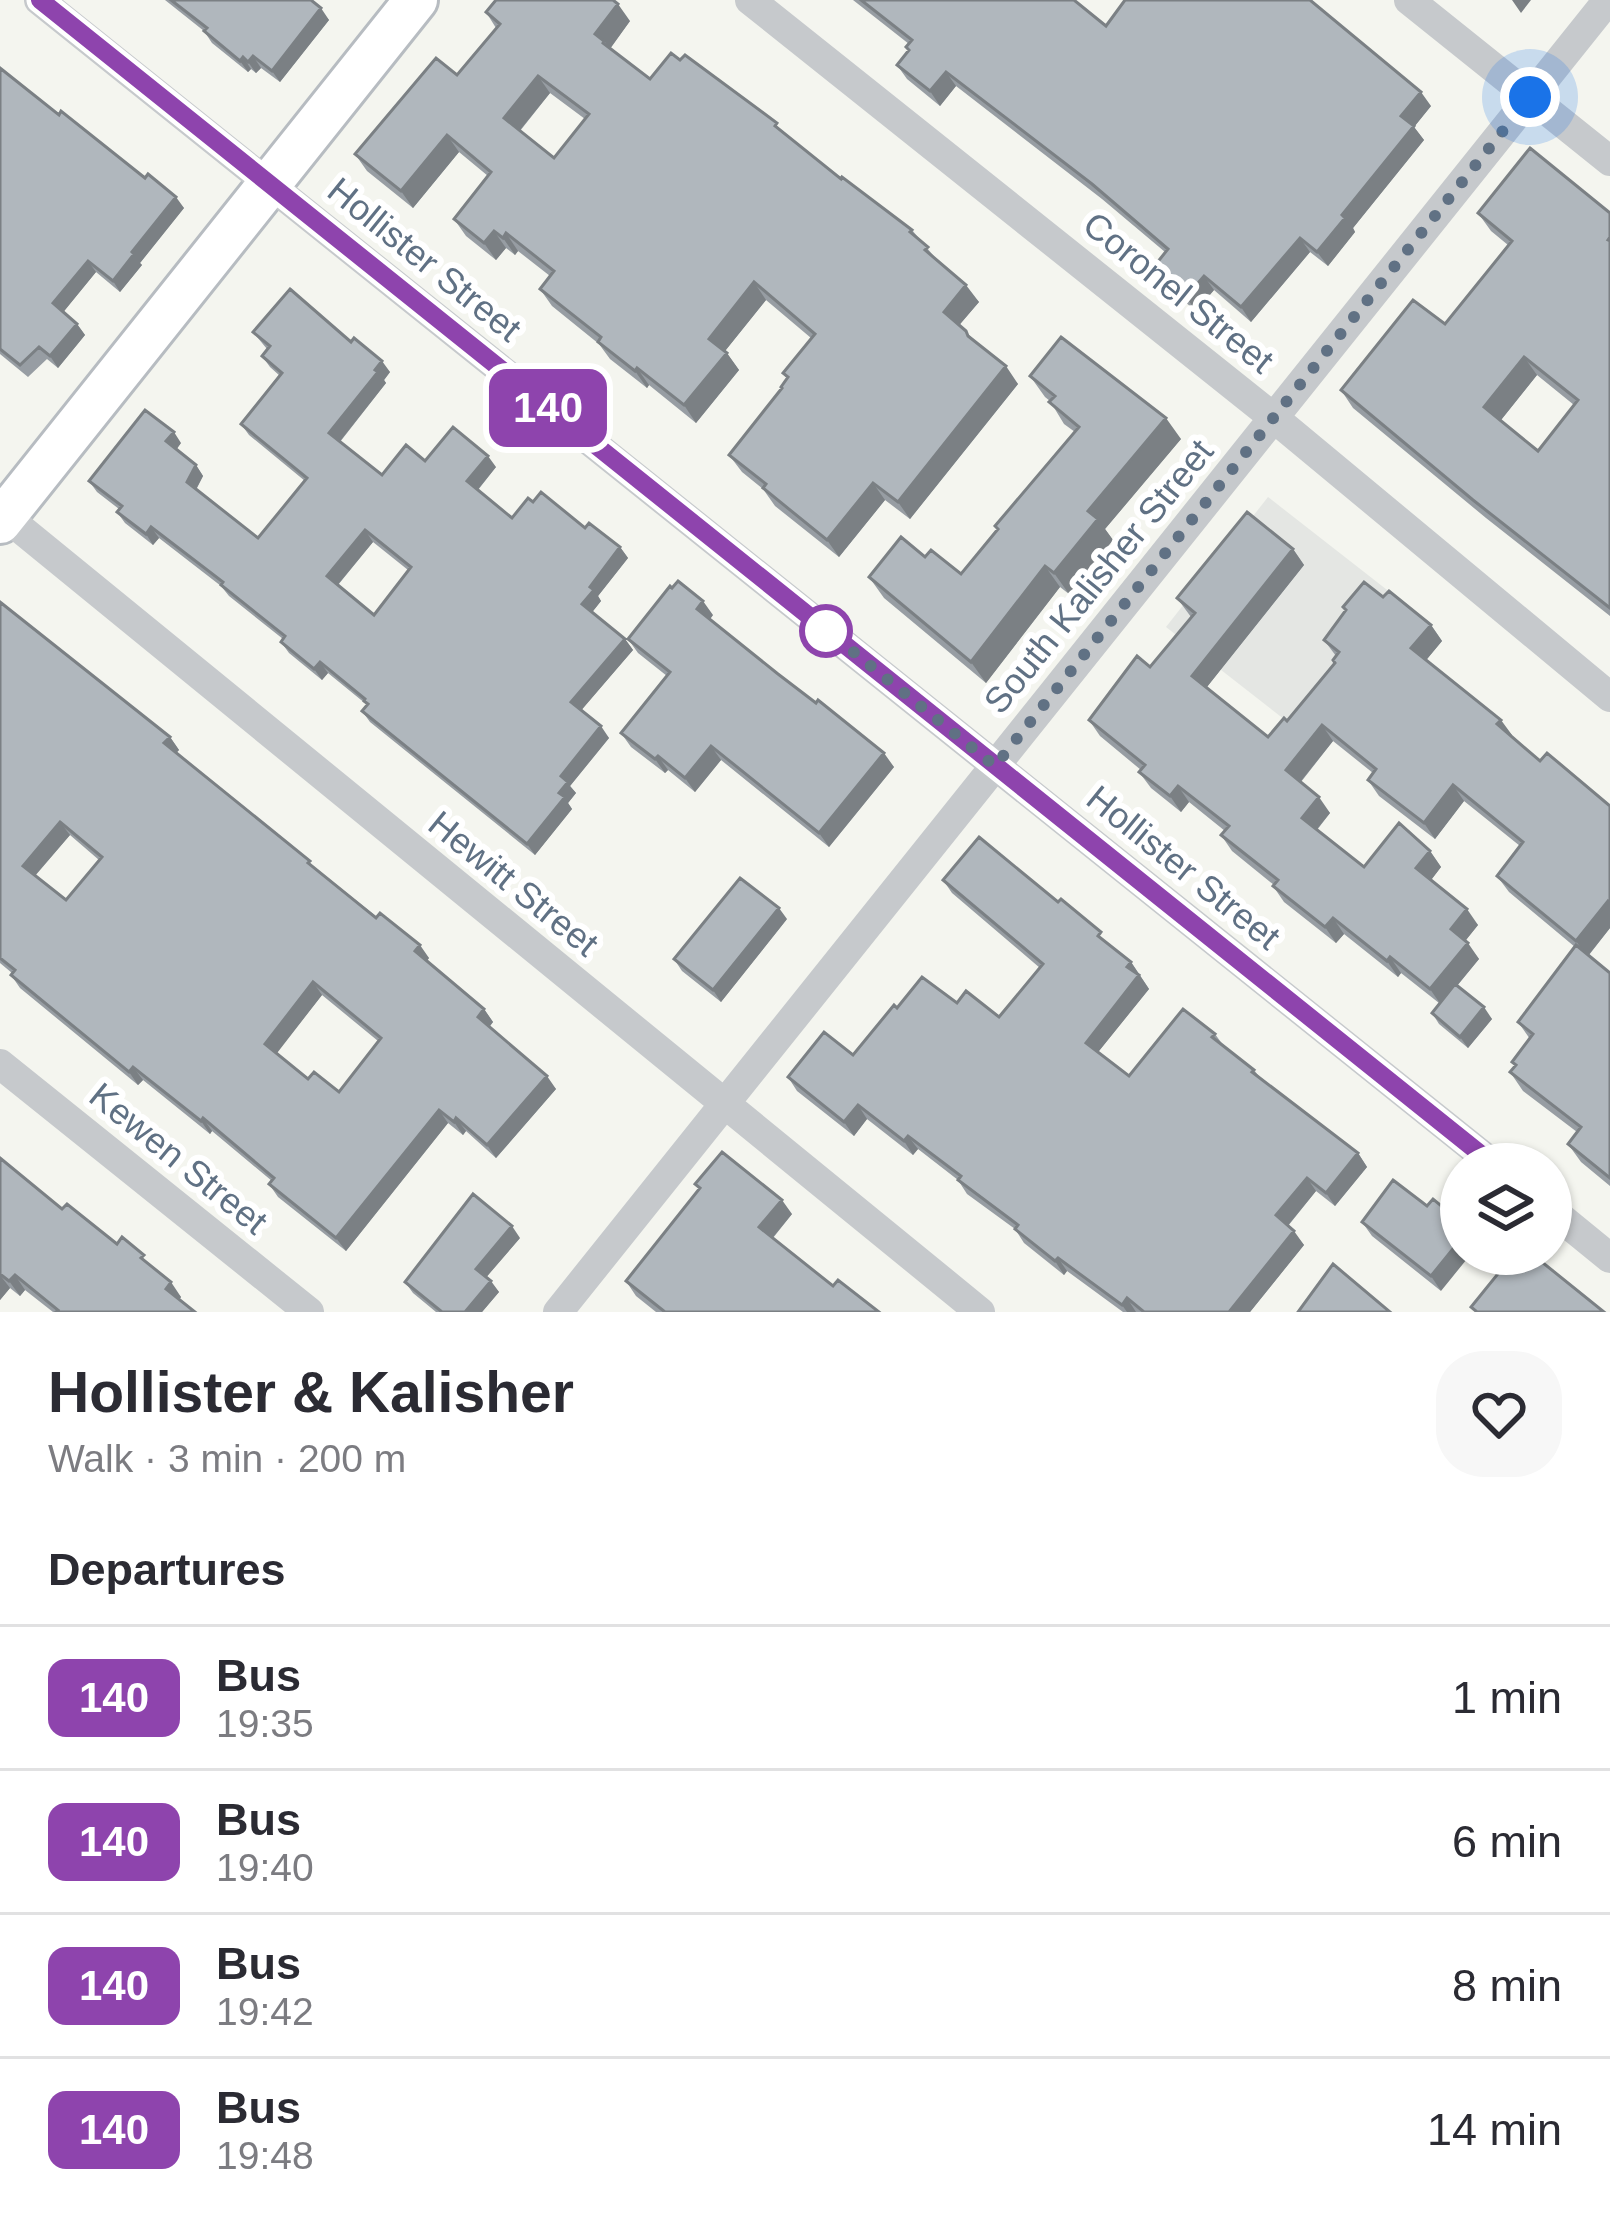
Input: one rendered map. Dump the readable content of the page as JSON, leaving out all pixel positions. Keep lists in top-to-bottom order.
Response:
{
  "streets": {
    "street": [
      "Hollister Street",
      "Coronel Street",
      "South Kalisher Street",
      "Hewitt Street",
      "Kewen Street"
    ]
  },
  "crossings": [
    ["Hollister Street", "South Kalisher Street"],
    ["Coronel Street", "South Kalisher Street"],
    ["South Kalisher Street", "Hewitt Street"]
  ],
  "lines": ["bus line 140"],
  "page": {
    "on_map": "140",
    "heading": [
      ["Hollister & Kalisher", "Walk · 3 min · 200 m"],
      "Departures"
    ],
    "list": [
      {
        "mark": "140",
        "name": "Bus",
        "note": "19:35",
        "value": "1 min"
      },
      {
        "mark": "140",
        "name": "Bus",
        "note": "19:40",
        "value": "6 min"
      },
      {
        "mark": "140",
        "name": "Bus",
        "note": "19:42",
        "value": "8 min"
      },
      {
        "mark": "140",
        "name": "Bus",
        "note": "19:48",
        "value": "14 min"
      }
    ]
  }
}
